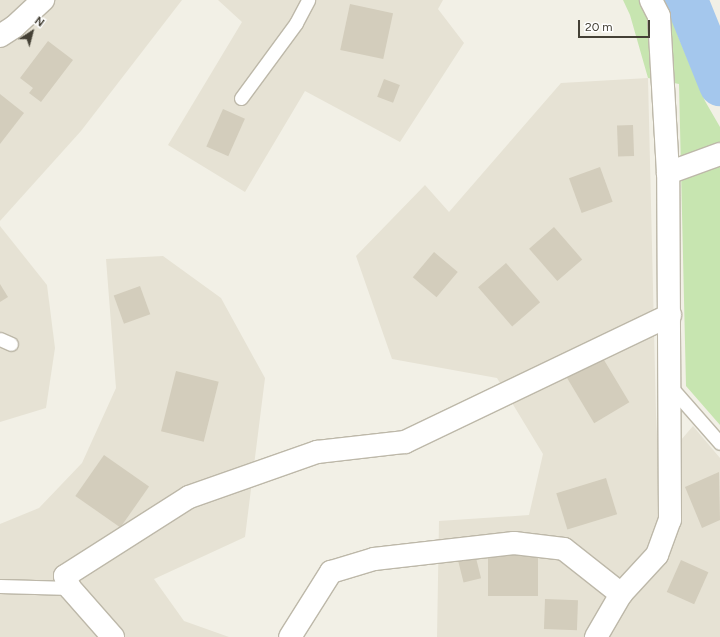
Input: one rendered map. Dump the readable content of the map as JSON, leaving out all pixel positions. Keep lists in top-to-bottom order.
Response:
{
  "scale_bar": "20 m",
  "north": "top right"
}
